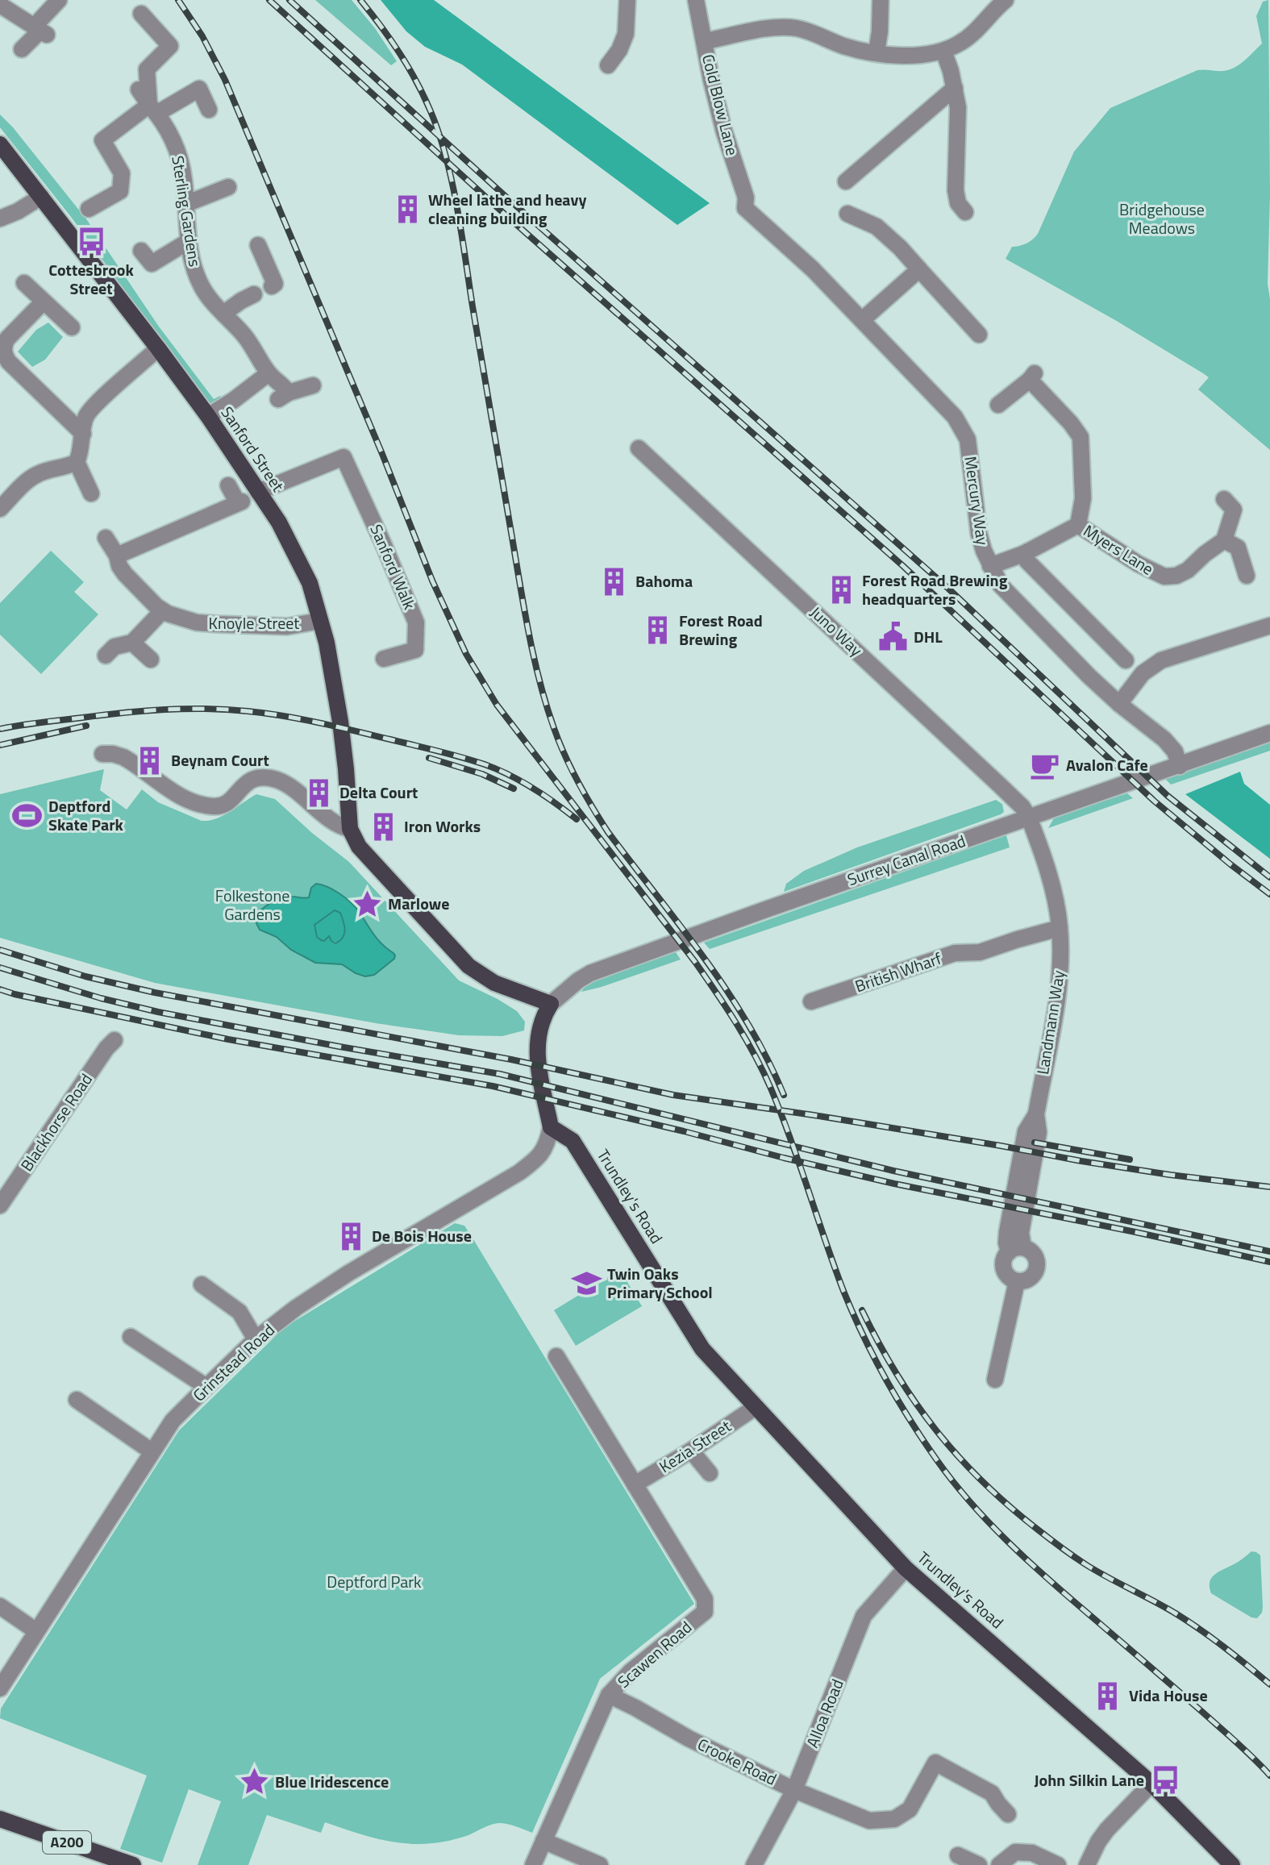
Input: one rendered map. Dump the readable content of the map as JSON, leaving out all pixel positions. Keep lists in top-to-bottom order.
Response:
{
  "streets": {
    "main road": ["Sanford Street", "Trundley's Road", "A200"],
    "street": [
      "Cold Blow Lane",
      "Sterling Gardens",
      "Mercury Way",
      "Myers Lane",
      "Sanford Walk",
      "Knoyle Street",
      "Juno Way",
      "Surrey Canal Road",
      "British Wharf",
      "Landmann Way",
      "Blackhorse Road",
      "Grinstead Road",
      "Kezia Street",
      "Scawen Road",
      "Alloa Road",
      "Crooke Road"
    ]
  },
  "crossings": [
    ["Cold Blow Lane", "Mercury Way"],
    ["Sanford Street", "Sanford Walk"],
    ["Sanford Street", "Knoyle Street"],
    ["Mercury Way", "Myers Lane"],
    ["Mercury Way", "Surrey Canal Road"],
    ["Juno Way", "Surrey Canal Road"],
    ["Juno Way", "Landmann Way"],
    ["Surrey Canal Road", "Landmann Way"],
    ["British Wharf", "Landmann Way"],
    ["Trundley's Road", "Grinstead Road"],
    ["Trundley's Road", "Kezia Street"],
    ["Trundley's Road", "Alloa Road"],
    ["Kezia Street", "Scawen Road"],
    ["Scawen Road", "Crooke Road"],
    ["Alloa Road", "Crooke Road"]
  ],
  "parks": ["Bridgehouse Meadows", "Folkestone Gardens", "Deptford Park"],
  "places": {
    "building": [
      "Wheel lathe and heavy cleaning building",
      "Bahoma",
      "Forest Road Brewing headquarters",
      "Forest Road Brewing",
      "Beynam Court",
      "Delta Court",
      "Iron Works",
      "De Bois House",
      "Vida House"
    ],
    "bus stop": ["Cottesbrook Street", "John Silkin Lane"],
    "public building": ["DHL"],
    "cafe": ["Avalon Cafe"],
    "sports": ["Deptford Skate Park"],
    "place": ["Marlowe", "Blue Iridescence"],
    "school or university": ["Twin Oaks Primary School"]
  }
}
